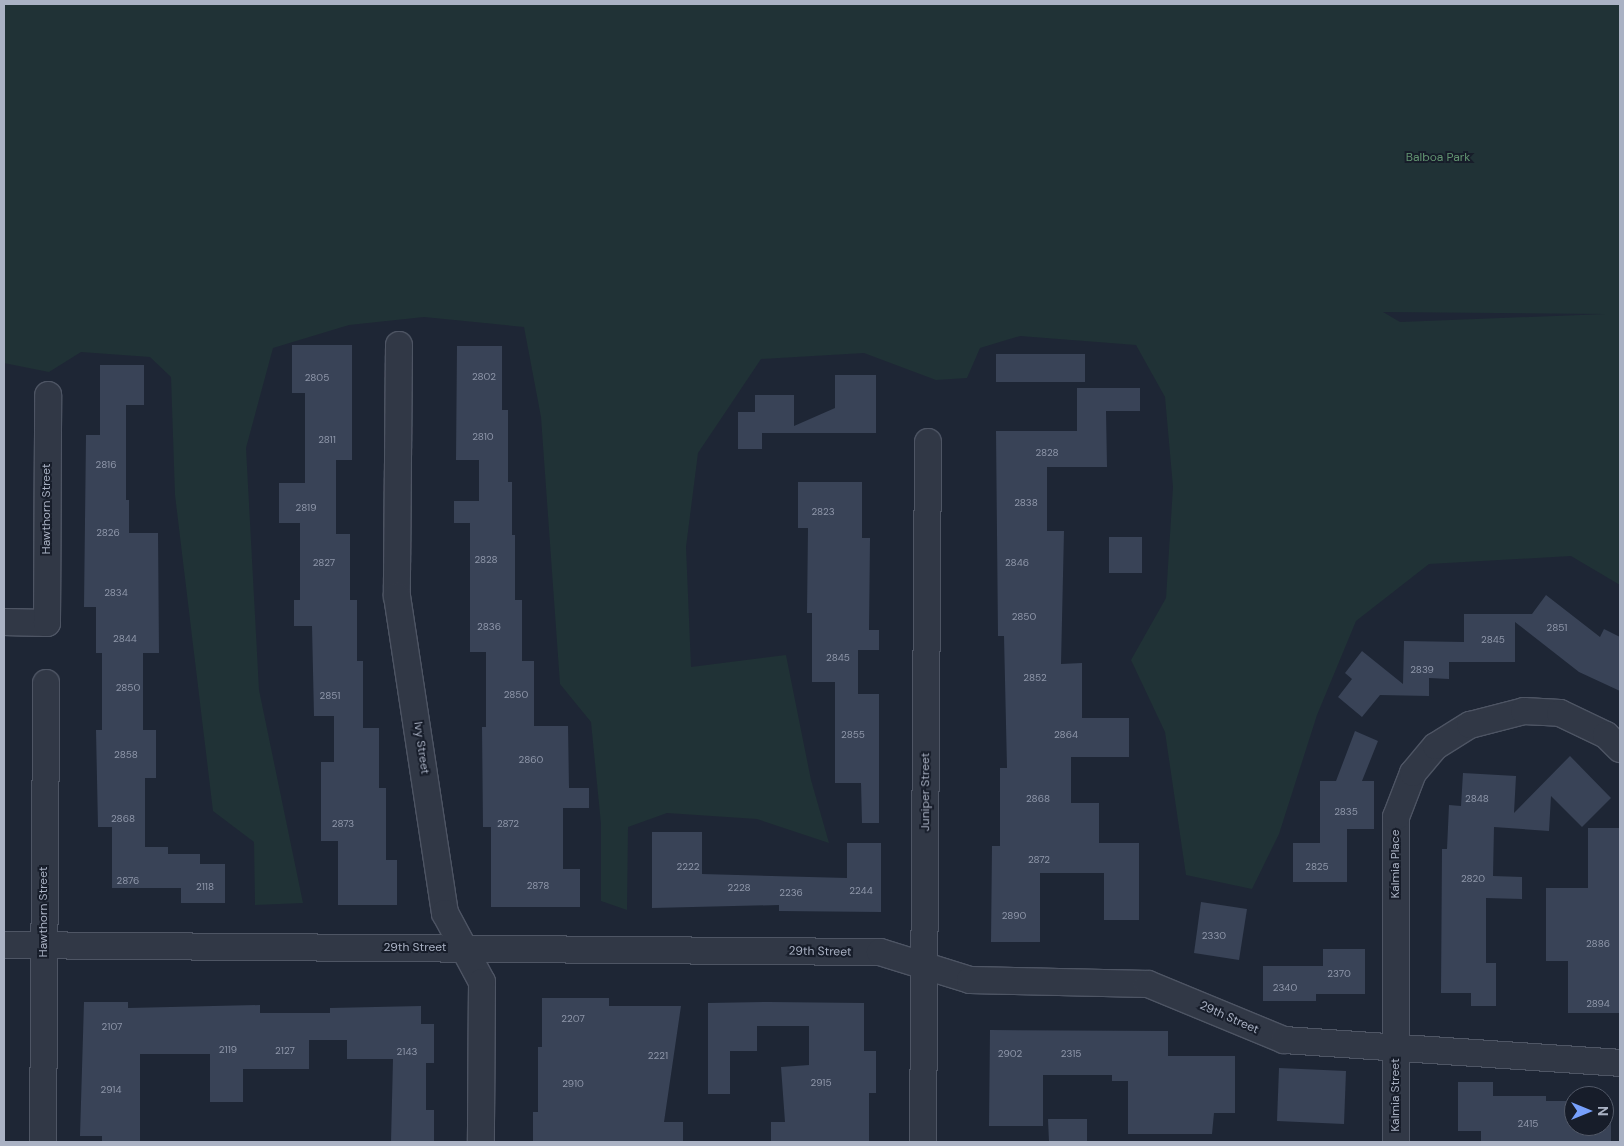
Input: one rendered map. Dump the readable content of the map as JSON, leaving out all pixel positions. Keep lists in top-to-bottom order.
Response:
{
  "streets": {
    "street": [
      "Hawthorn Street",
      "Ivy Street",
      "Juniper Street",
      "Kalmia Place",
      "29th Street",
      "Kalmia Street"
    ]
  },
  "crossings": [
    ["Hawthorn Street", "29th Street"],
    ["Ivy Street", "29th Street"],
    ["Juniper Street", "29th Street"],
    ["Kalmia Place", "29th Street"],
    ["Kalmia Place", "Kalmia Street"],
    ["29th Street", "Kalmia Street"]
  ],
  "parks": ["Balboa Park"],
  "house_numbers": [
    "2802",
    "2805",
    "2810",
    "2811",
    "2828",
    "2816",
    "2838",
    "2819",
    "2823",
    "2826",
    "2828",
    "2827",
    "2846",
    "2834",
    "2850",
    "2836",
    "2851",
    "2844",
    "2845",
    "2845",
    "2839",
    "2852",
    "2850",
    "2850",
    "2851",
    "2855",
    "2864",
    "2858",
    "2860",
    "2868",
    "2848",
    "2835",
    "2868",
    "2873",
    "2872",
    "2872",
    "2222",
    "2825",
    "2820",
    "2876",
    "2878",
    "2118",
    "2228",
    "2244",
    "2236",
    "2890",
    "2330",
    "2886",
    "2370",
    "2340",
    "2894",
    "2207",
    "2107",
    "2119",
    "2127",
    "2143",
    "2902",
    "2315",
    "2221",
    "2915",
    "2910",
    "2914",
    "2415"
  ],
  "north": "right"
}
